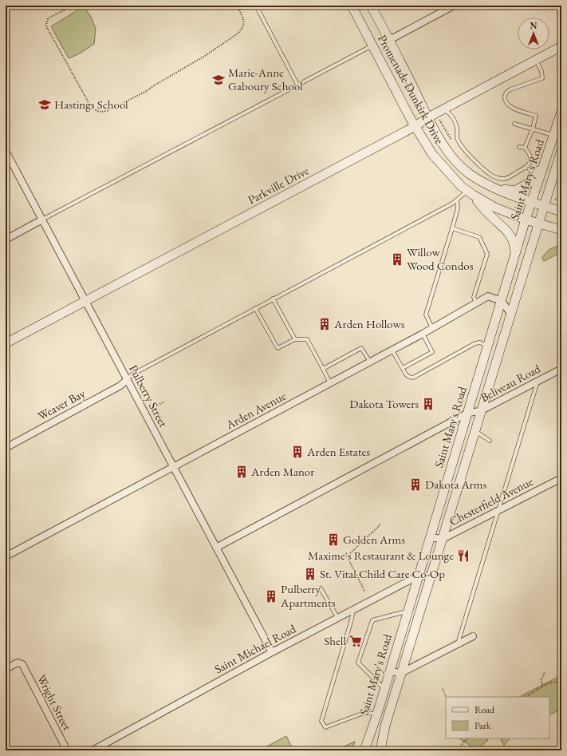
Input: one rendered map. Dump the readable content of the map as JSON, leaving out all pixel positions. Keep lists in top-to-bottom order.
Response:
{
  "streets": {
    "main road": ["Promenade Dunkirk Drive", "Saint Mary's Road", "Parkville Drive"],
    "street": [
      "Beliveau Road",
      "Pulberry Street",
      "Weaver Bay",
      "Arden Avenue",
      "Chesterfield Avenue",
      "Saint Michael Road",
      "Wright Street"
    ]
  },
  "crossings": [
    ["Promenade Dunkirk Drive", "Saint Mary's Road"],
    ["Promenade Dunkirk Drive", "Parkville Drive"],
    ["Saint Mary's Road", "Beliveau Road"],
    ["Saint Mary's Road", "Arden Avenue"],
    ["Saint Mary's Road", "Chesterfield Avenue"],
    ["Saint Mary's Road", "Saint Michael Road"],
    ["Parkville Drive", "Pulberry Street"],
    ["Pulberry Street", "Weaver Bay"],
    ["Pulberry Street", "Arden Avenue"],
    ["Pulberry Street", "Saint Michael Road"]
  ],
  "places": {
    "school or university": ["Marie-Anne Gaboury School", "Hastings School"],
    "building": [
      "Willow Wood Condos",
      "Arden Hollows",
      "Dakota Towers",
      "Arden Estates",
      "Arden Manor",
      "Dakota Arms",
      "Golden Arms",
      "St. Vital Child Care Co-Op",
      "Pulberry Apartments"
    ],
    "restaurant": ["Maxime's Restaurant & Lounge"],
    "supermarket": ["Shell"]
  },
  "legend": ["Road", "Park"],
  "north": "top"
}
